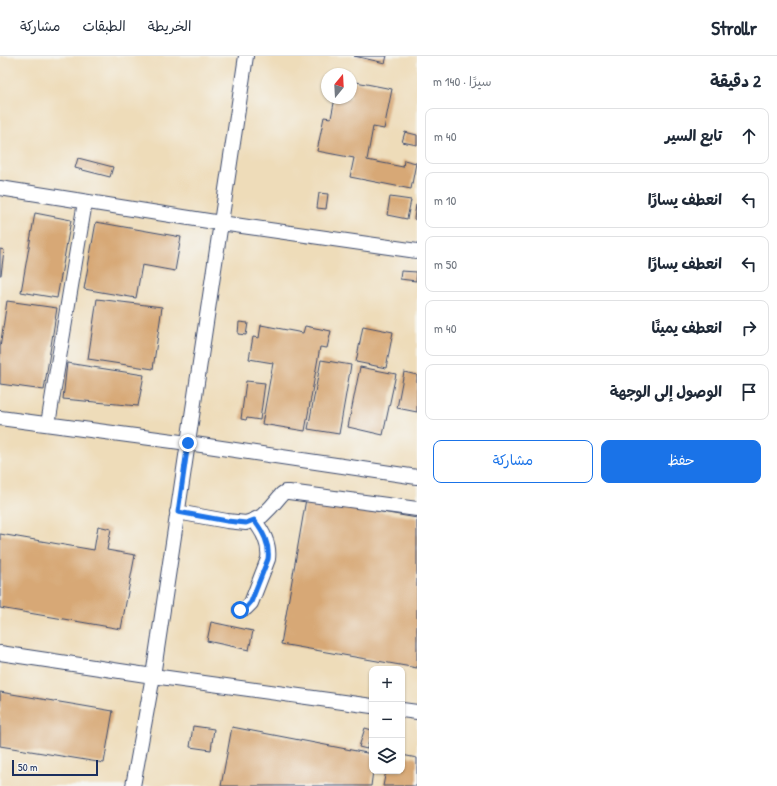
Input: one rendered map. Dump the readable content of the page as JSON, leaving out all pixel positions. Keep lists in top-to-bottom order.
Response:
{
  "scale_bar": "50 m",
  "north": "top",
  "page": {
    "header": "Strollr",
    "nav": ["الخريطة", "الطبقات", "مشاركة"],
    "heading": ["2 دقيقة", "سيرًا · 140 m"],
    "list": [
      ["تابع السير", "40 m"],
      ["انعطف يسارًا", "10 m"],
      ["انعطف يسارًا", "50 m"],
      ["انعطف يمينًا", "40 m"],
      "الوصول إلى الوجهة"
    ],
    "buttons": ["حفظ", "مشاركة"],
    "map_buttons": ["+", "−"],
    "scale": "50 m"
  }
}
